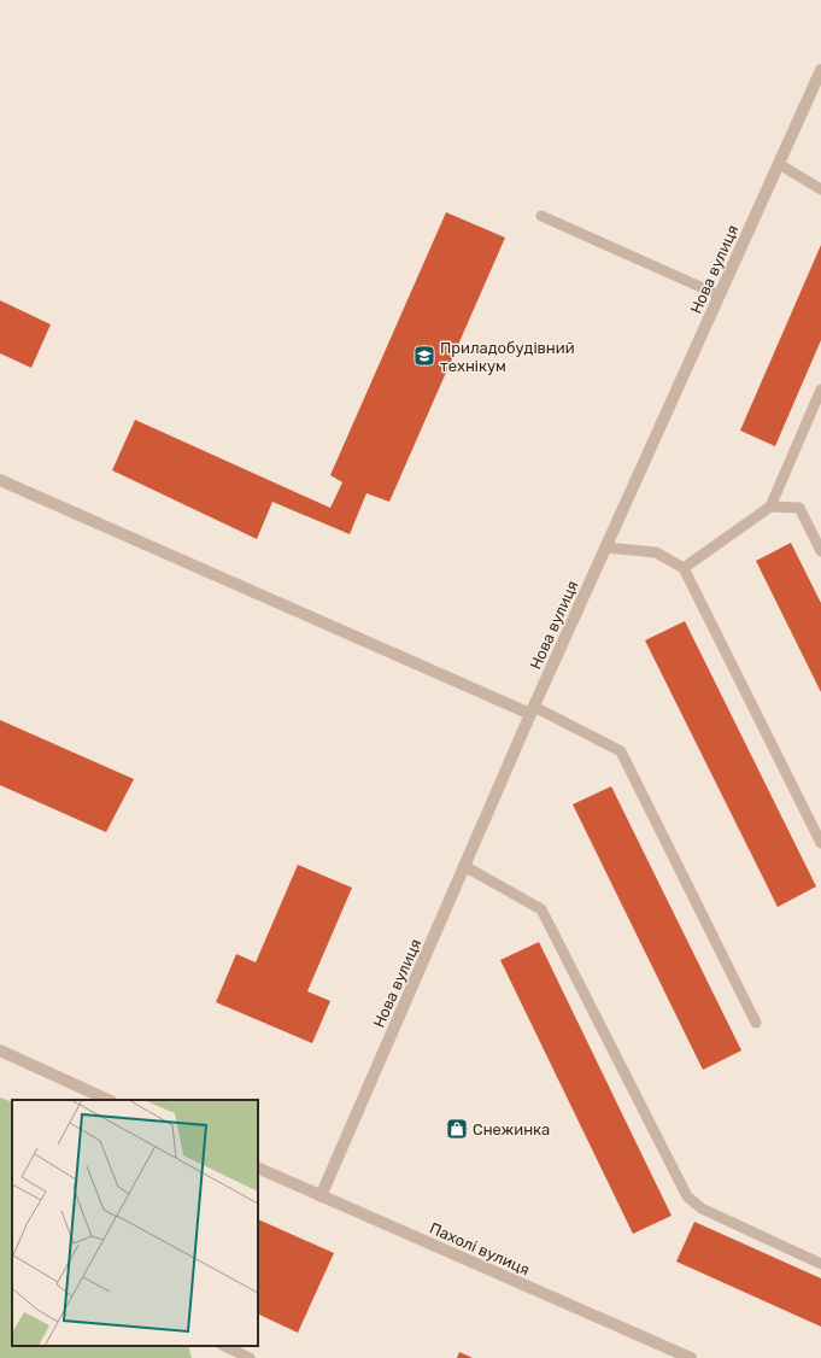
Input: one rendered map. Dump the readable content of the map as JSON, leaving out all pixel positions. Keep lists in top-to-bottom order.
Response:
{
  "streets": {
    "street": ["Нова вулиця", "Пахолі вулиця"]
  },
  "crossings": [
    ["Нова вулиця", "Пахолі вулиця"]
  ],
  "places": {
    "school or university": ["Приладобудівний технікум"],
    "shop": ["Снежинка"]
  }
}
